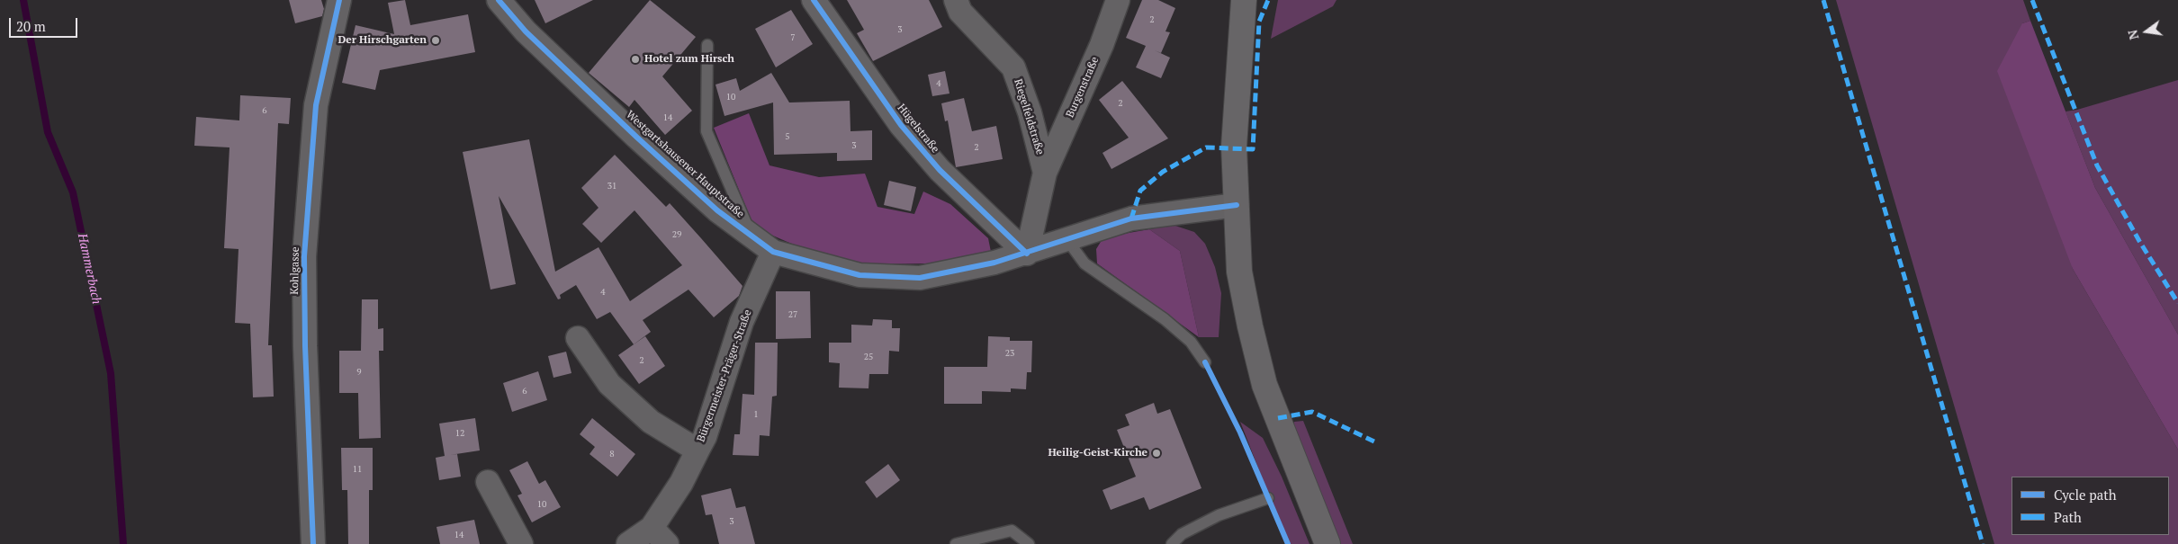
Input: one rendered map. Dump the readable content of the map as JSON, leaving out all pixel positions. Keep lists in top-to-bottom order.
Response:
{
  "streets": {
    "street": [
      "Burgenstraße",
      "Riegelfeldstraße",
      "Hügelstraße",
      "Westgartshausener Hauptstraße",
      "Kohlgasse",
      "Bürgermeister-Präger-Straße"
    ]
  },
  "crossings": [
    ["Burgenstraße", "Riegelfeldstraße"],
    ["Riegelfeldstraße", "Hügelstraße"],
    ["Riegelfeldstraße", "Westgartshausener Hauptstraße"],
    ["Hügelstraße", "Westgartshausener Hauptstraße"],
    ["Westgartshausener Hauptstraße", "Bürgermeister-Präger-Straße"]
  ],
  "water": ["Hammerbach"],
  "places": ["Der Hirschgarten", "Hotel zum Hirsch", "Heilig-Geist-Kirche"],
  "house_numbers": [
    "2",
    "3",
    "7",
    "4",
    "10",
    "2",
    "6",
    "14",
    "5",
    "3",
    "2",
    "31",
    "29",
    "4",
    "27",
    "23",
    "25",
    "2",
    "9",
    "6",
    "1",
    "12",
    "8",
    "11",
    "10",
    "3",
    "14"
  ],
  "legend": ["Cycle path", "Path"],
  "scale_bar": "20 m",
  "north": "left"
}
